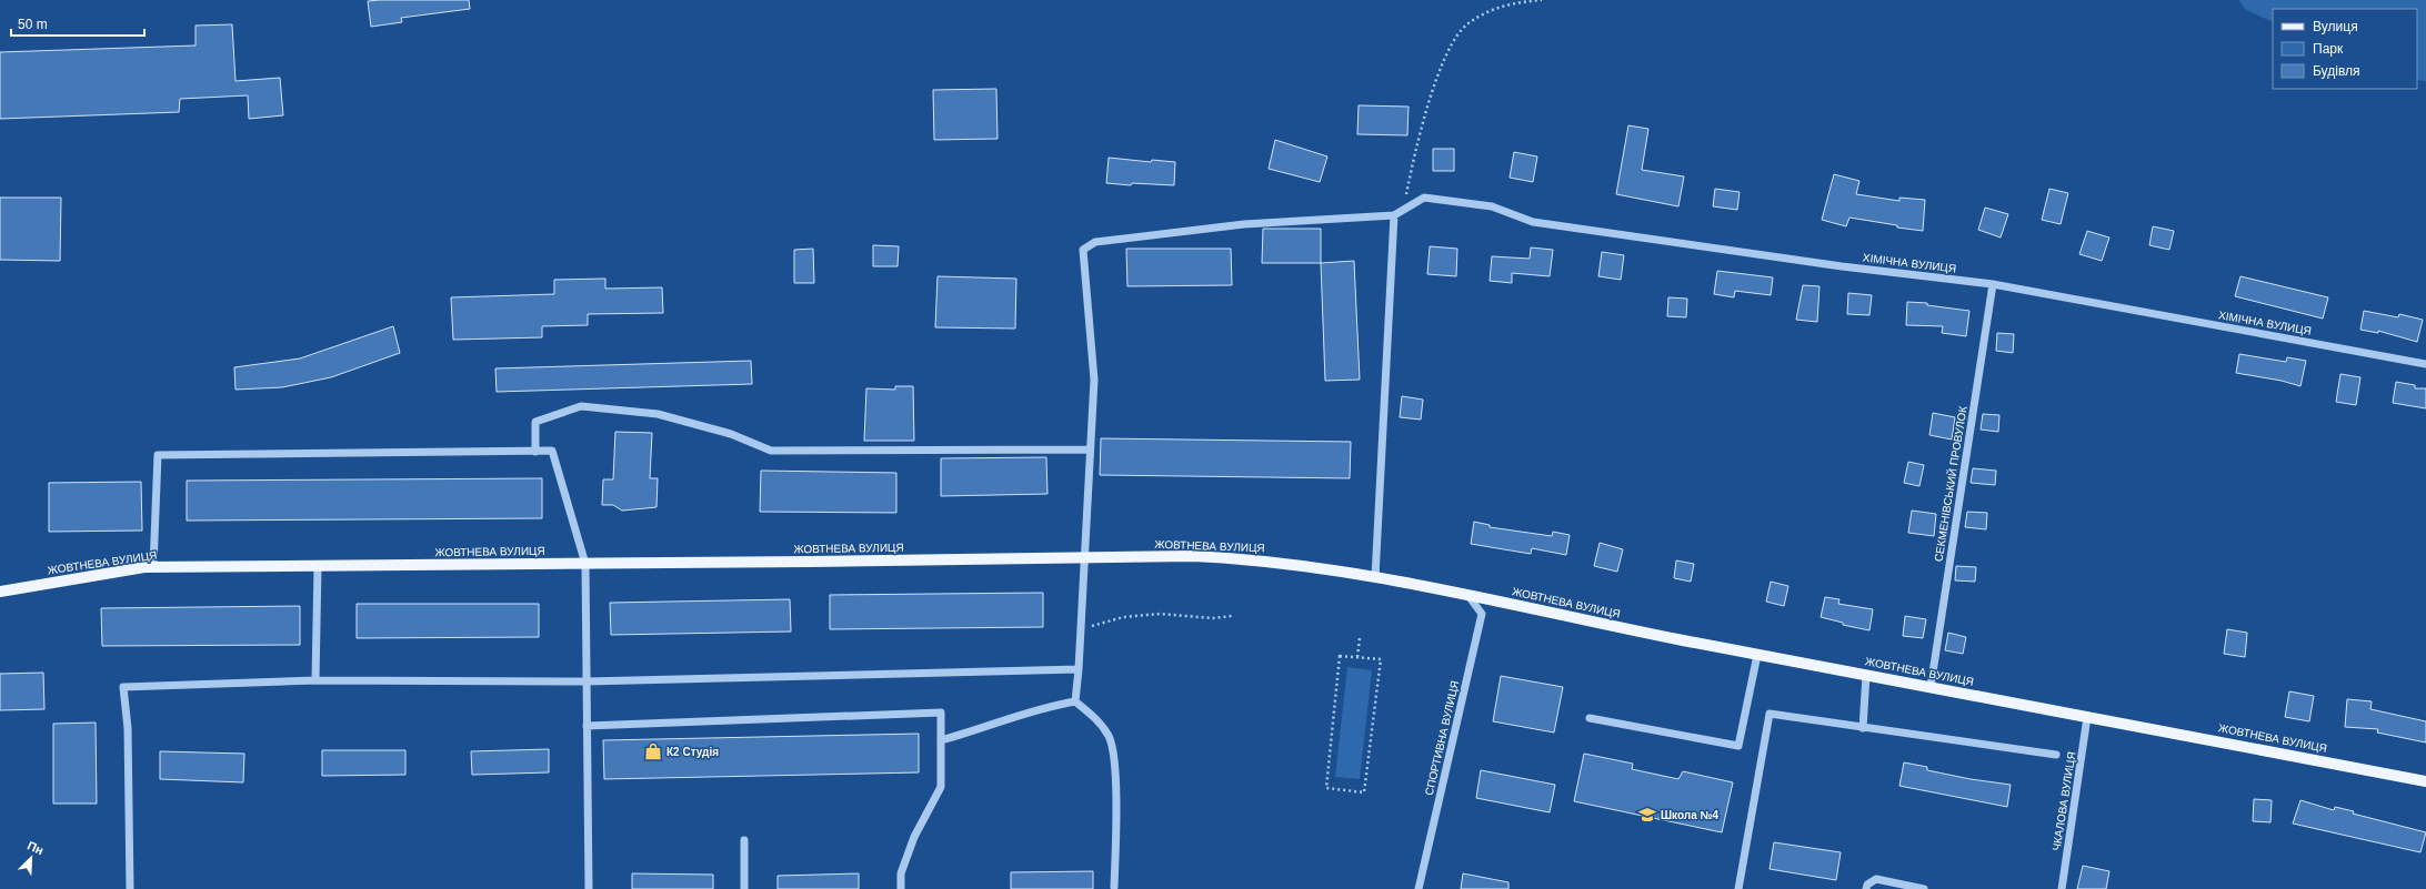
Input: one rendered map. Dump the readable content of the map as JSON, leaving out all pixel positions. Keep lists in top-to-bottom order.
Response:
{
  "streets": {
    "main road": ["ЖОВТНЕВА ВУЛИЦЯ"],
    "street": [
      "ХІМІЧНА ВУЛИЦЯ",
      "СЕКМЕНІВСЬКИЙ ПРОВУЛОК",
      "СПОРТИВНА ВУЛИЦЯ",
      "ЧКАЛОВА ВУЛИЦЯ"
    ]
  },
  "crossings": [
    ["ХІМІЧНА ВУЛИЦЯ", "СЕКМЕНІВСЬКИЙ ПРОВУЛОК"],
    ["СЕКМЕНІВСЬКИЙ ПРОВУЛОК", "ЖОВТНЕВА ВУЛИЦЯ"],
    ["ЖОВТНЕВА ВУЛИЦЯ", "СПОРТИВНА ВУЛИЦЯ"],
    ["ЖОВТНЕВА ВУЛИЦЯ", "ЧКАЛОВА ВУЛИЦЯ"]
  ],
  "places": {
    "shop": ["К2 Студiя"],
    "school or university": ["Школа №4"]
  },
  "legend": ["Вулиця", "Парк", "Будівля"],
  "scale_bar": "50 m",
  "north": "top right"
}
